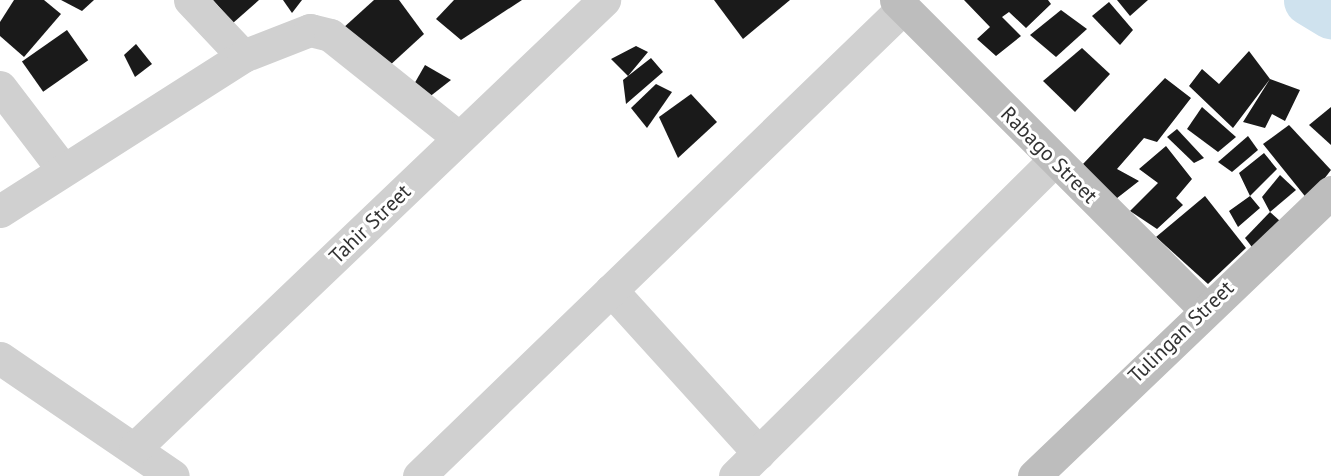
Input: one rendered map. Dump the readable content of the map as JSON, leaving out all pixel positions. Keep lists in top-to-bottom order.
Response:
{
  "streets": {
    "street": ["Rabago Street", "Tahir Street", "Tulingan Street"]
  },
  "crossings": [
    ["Rabago Street", "Tulingan Street"]
  ]
}
